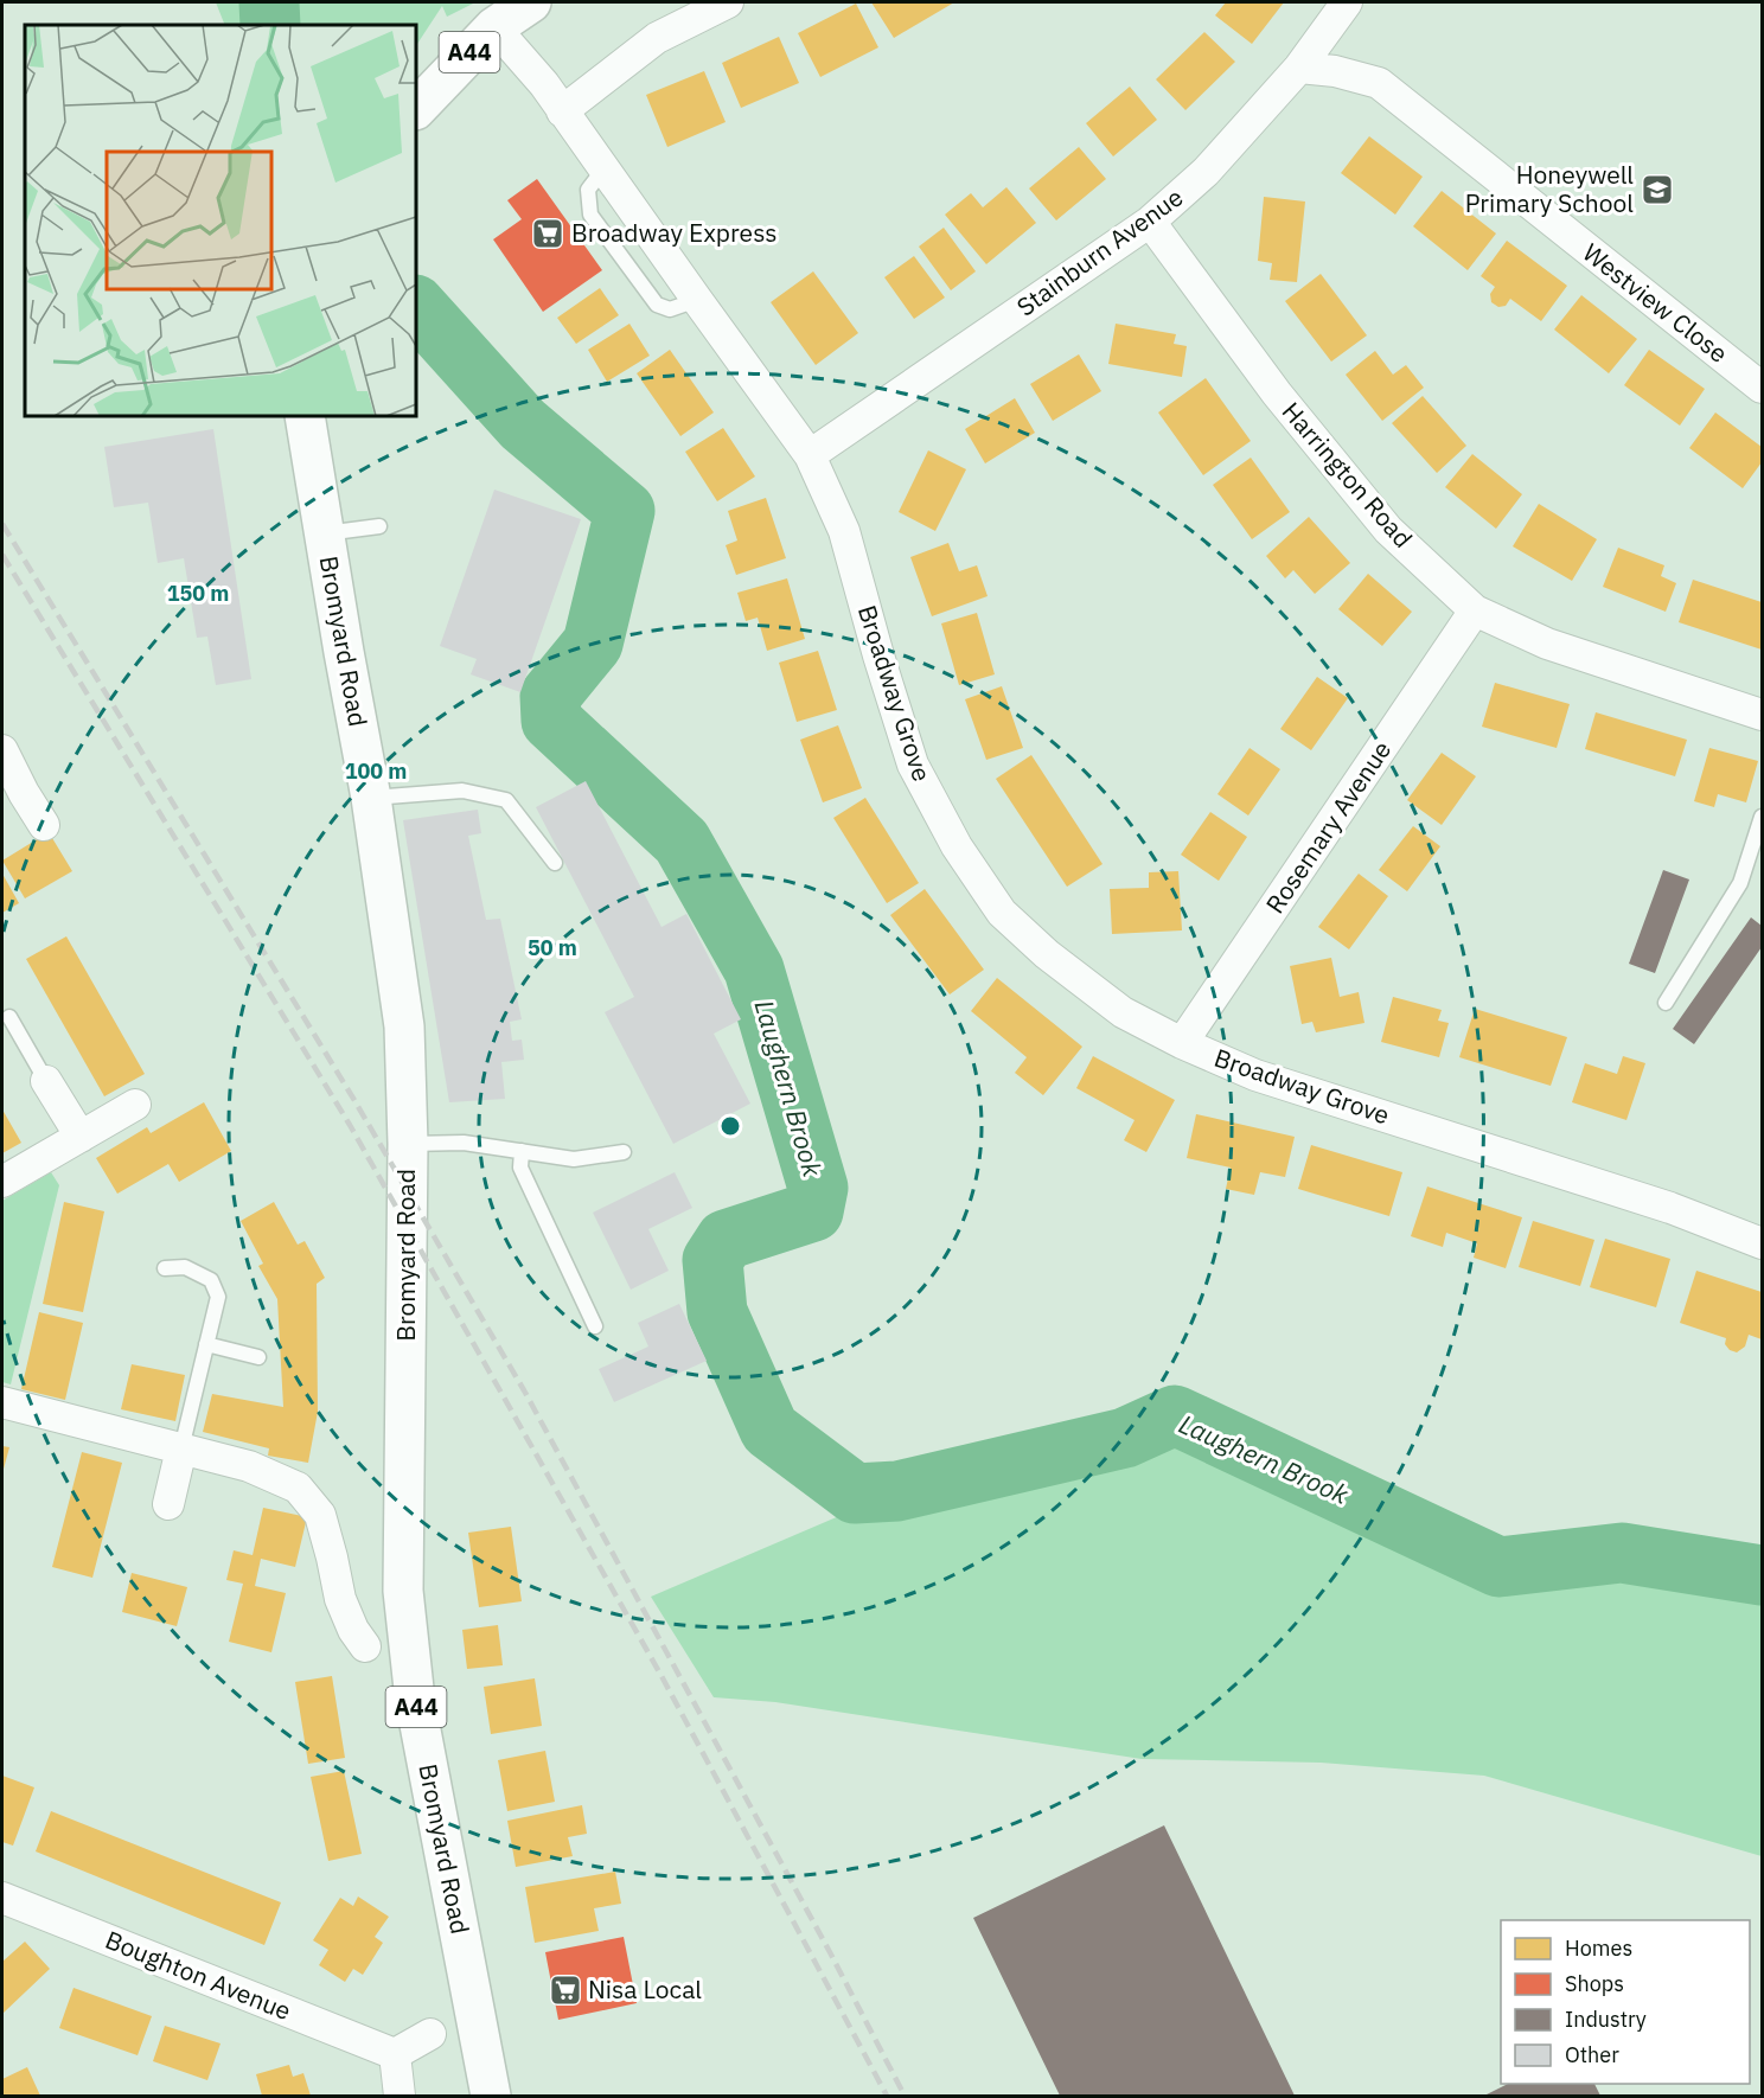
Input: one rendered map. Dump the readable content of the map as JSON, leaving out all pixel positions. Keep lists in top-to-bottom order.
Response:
{
  "streets": {
    "main road": ["A44", "Bromyard Road"],
    "street": [
      "Stainburn Avenue",
      "Westview Close",
      "Harrington Road",
      "Broadway Grove",
      "Rosemary Avenue",
      "Boughton Avenue"
    ]
  },
  "crossings": [
    ["A44", "Broadway Grove"],
    ["Stainburn Avenue", "Westview Close"],
    ["Stainburn Avenue", "Harrington Road"],
    ["Stainburn Avenue", "Broadway Grove"],
    ["Harrington Road", "Rosemary Avenue"],
    ["Broadway Grove", "Rosemary Avenue"]
  ],
  "water": ["Laughern Brook"],
  "places": {
    "school or university": ["Honeywell Primary School"],
    "supermarket": ["Broadway Express", "Nisa Local"]
  },
  "legend": [
    "Homes",
    "Shops",
    "Industry",
    "Other"
  ],
  "rings": ["150 m", "100 m", "50 m"]
}
